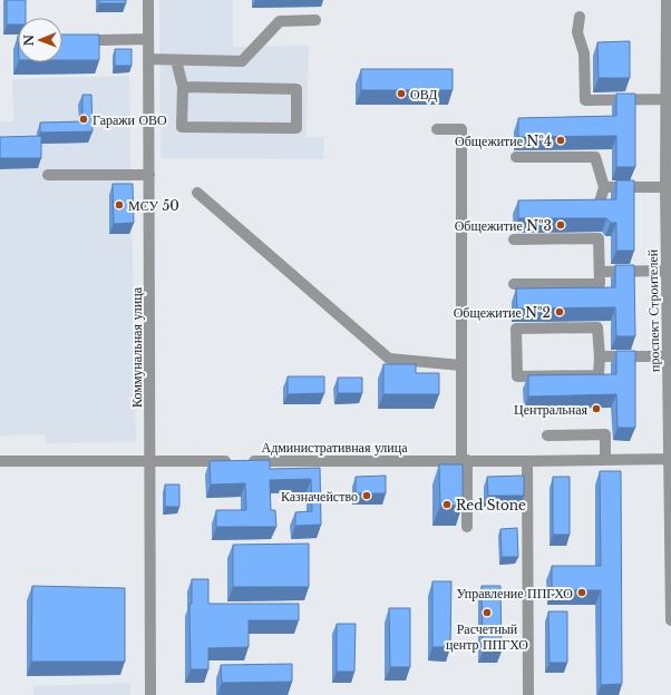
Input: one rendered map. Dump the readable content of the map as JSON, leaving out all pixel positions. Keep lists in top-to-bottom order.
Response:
{
  "streets": {
    "street": ["проспект Строителей", "Коммунальная улица", "Административная улица"]
  },
  "crossings": [
    ["проспект Строителей", "Административная улица"],
    ["Коммунальная улица", "Административная улица"]
  ],
  "places": [
    "ОВД",
    "Гаражи ОВО",
    "Общежитие №4",
    "МСУ 50",
    "Общежитие №3",
    "Общежитие №2",
    "Центральная",
    "Казначейство",
    "Red Stone",
    "Управление ППГХО",
    "Расчетный центр ППГХО"
  ],
  "north": "left"
}
